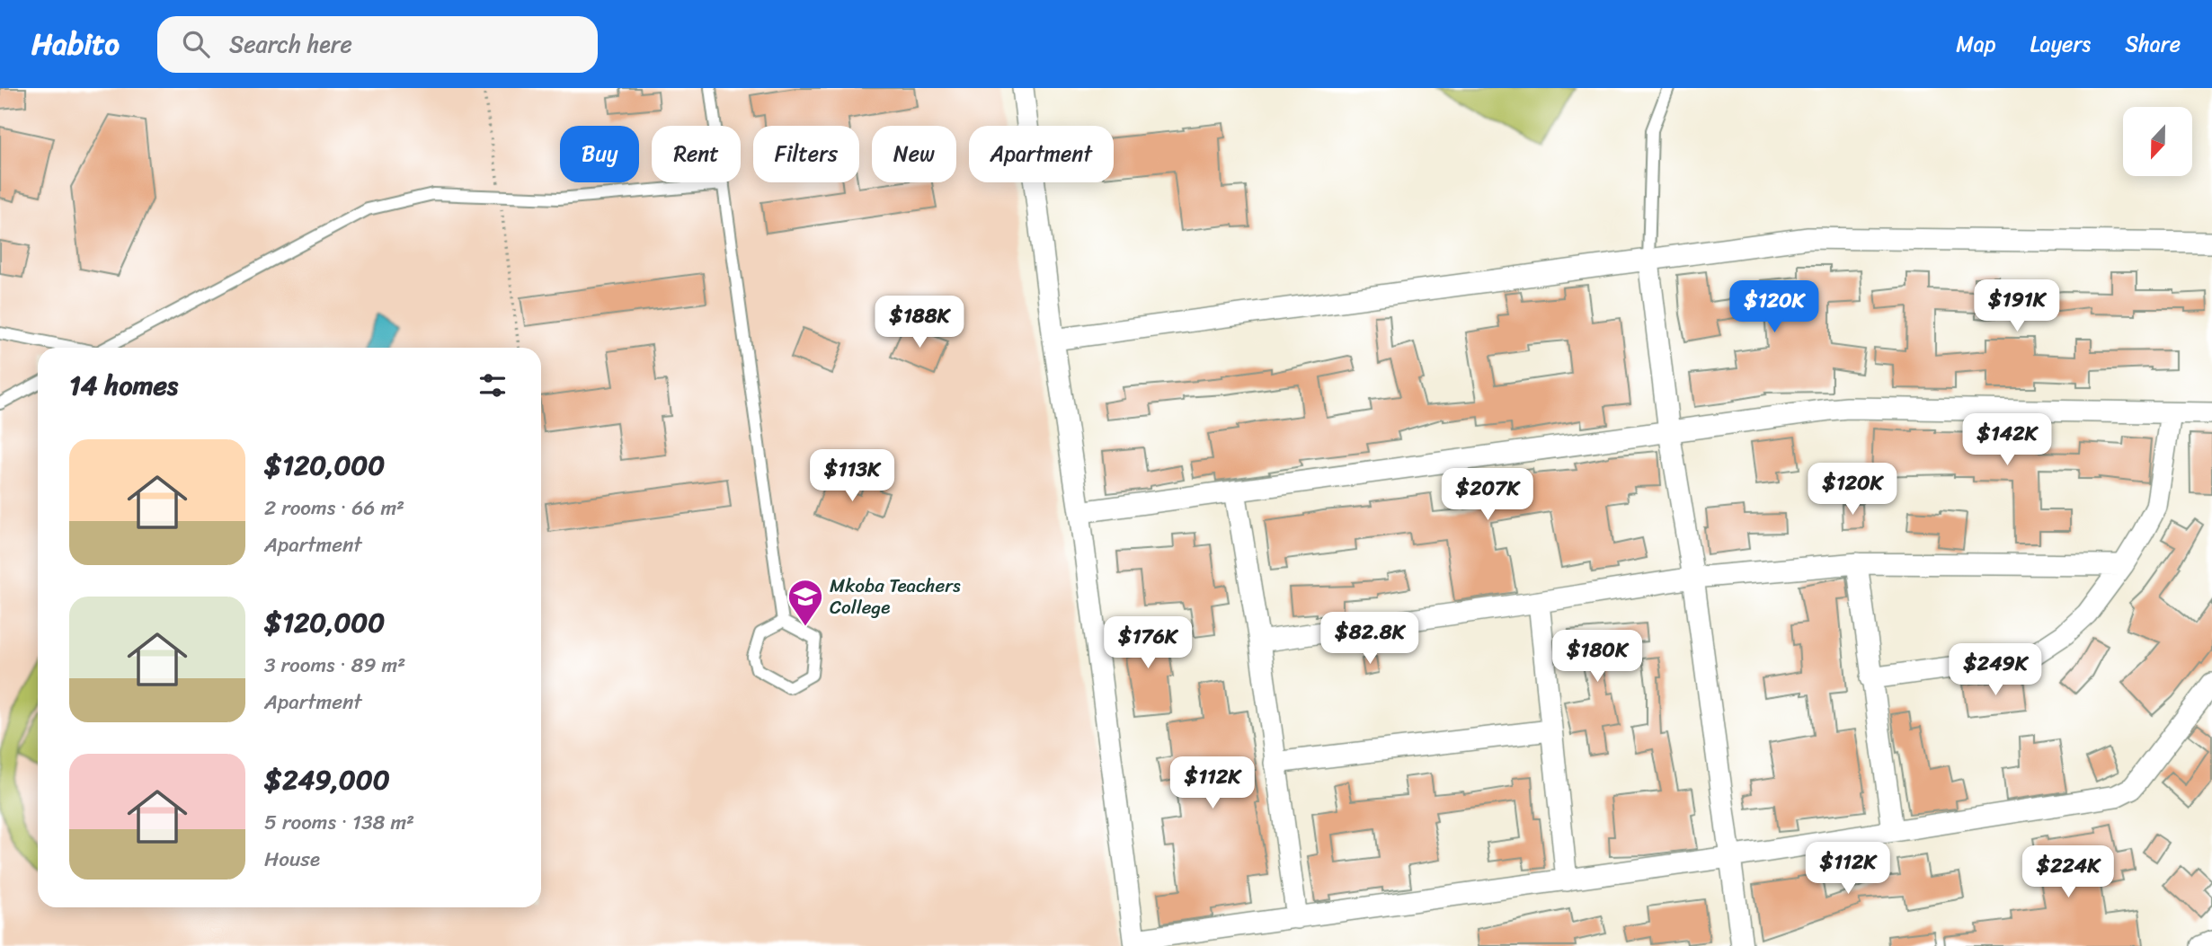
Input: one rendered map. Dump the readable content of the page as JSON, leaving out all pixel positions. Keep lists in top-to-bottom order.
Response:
{
  "places": {
    "school or university": ["Mkoba Teachers College"]
  },
  "north": "bottom",
  "page": {
    "header": "Habito",
    "search": "Search here",
    "nav": ["Map", "Layers", "Share"],
    "chip": [
      "Buy",
      "Rent",
      "Filters",
      "New",
      "Apartment"
    ],
    "price": [
      "$191K",
      "$120K",
      "$188K",
      "$142K",
      "$113K",
      "$120K",
      "$207K",
      "$82.8K",
      "$176K",
      "$180K",
      "$249K",
      "$112K",
      "$112K",
      "$224K"
    ],
    "heading": "14 homes",
    "list": [
      {
        "name": "$120,000",
        "note": "2 rooms · 66 m² · Apartment"
      },
      {
        "name": "$120,000",
        "note": "3 rooms · 89 m² · Apartment"
      },
      {
        "name": "$249,000",
        "note": "5 rooms · 138 m² · House"
      }
    ]
  }
}
